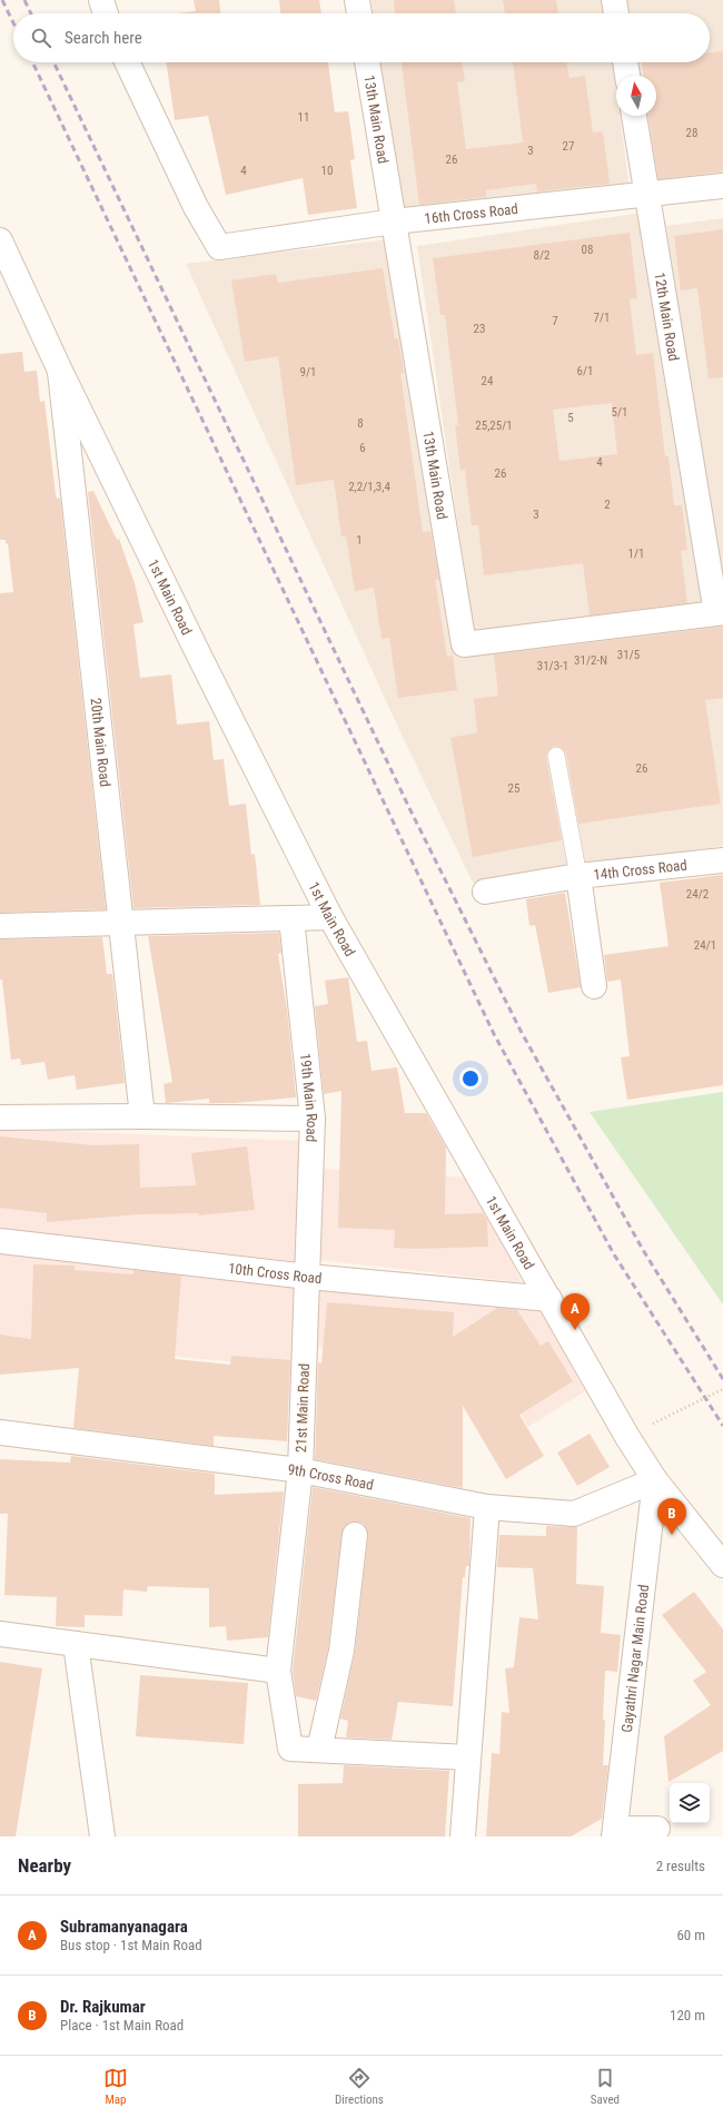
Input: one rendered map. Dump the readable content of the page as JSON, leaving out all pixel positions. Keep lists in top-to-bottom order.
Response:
{
  "streets": {
    "street": [
      "13th Main Road",
      "16th Cross Road",
      "12th Main Road",
      "1st Main Road",
      "20th Main Road",
      "14th Cross Road",
      "19th Main Road",
      "10th Cross Road",
      "21st Main Road",
      "9th Cross Road",
      "Gayathri Nagar Main Road"
    ]
  },
  "crossings": [
    ["13th Main Road", "16th Cross Road"],
    ["13th Main Road", "12th Main Road"],
    ["16th Cross Road", "12th Main Road"],
    ["1st Main Road", "20th Main Road"],
    ["1st Main Road", "10th Cross Road"],
    ["1st Main Road", "9th Cross Road"],
    ["1st Main Road", "Gayathri Nagar Main Road"],
    ["19th Main Road", "10th Cross Road"],
    ["19th Main Road", "21st Main Road"],
    ["10th Cross Road", "21st Main Road"],
    ["21st Main Road", "9th Cross Road"],
    ["9th Cross Road", "Gayathri Nagar Main Road"]
  ],
  "house_numbers": [
    "11",
    "28",
    "27",
    "3",
    "26",
    "4",
    "10",
    "08",
    "8/2",
    "7/1",
    "7",
    "23",
    "6/1",
    "9/1",
    "24",
    "5/1",
    "5",
    "8",
    "25,25/1",
    "6",
    "4",
    "26",
    "2,2/1,3,4",
    "2",
    "3",
    "1",
    "1/1",
    "31/5",
    "31/2-N",
    "31/3-1",
    "26",
    "25",
    "24/2",
    "24/1"
  ],
  "north": "top",
  "page": {
    "search": "Search here",
    "pins": ["A", "B"],
    "heading": ["Nearby", "2 results"],
    "list": [
      {
        "mark": "A",
        "name": "Subramanyanagara",
        "note": "Bus stop · 1st Main Road",
        "value": "60 m"
      },
      {
        "mark": "B",
        "name": "Dr. Rajkumar",
        "note": "Place · 1st Main Road",
        "value": "120 m"
      }
    ],
    "nav": ["Map", "Directions", "Saved"]
  }
}
